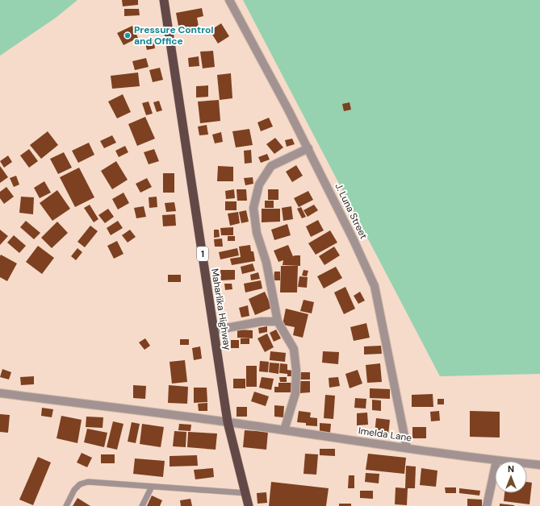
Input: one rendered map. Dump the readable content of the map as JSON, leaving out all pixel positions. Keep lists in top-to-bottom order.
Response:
{
  "streets": {
    "highway": ["1", "Maharlika Highway"],
    "street": ["J. Luna Street", "Imelda Lane"]
  },
  "crossings": [
    ["J. Luna Street", "Imelda Lane"],
    ["Maharlika Highway", "Imelda Lane"]
  ],
  "places": ["Pressure Control and Office"],
  "north": "top"
}
